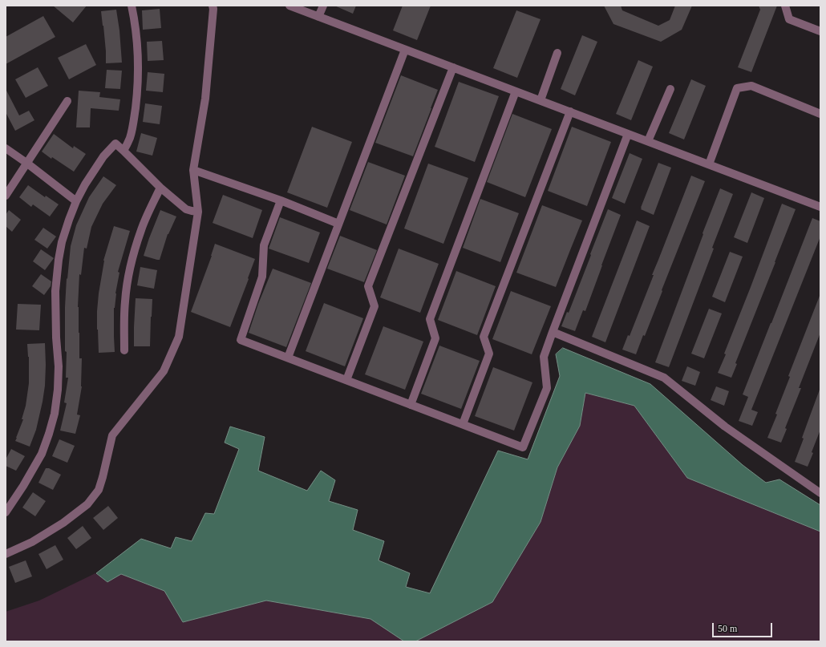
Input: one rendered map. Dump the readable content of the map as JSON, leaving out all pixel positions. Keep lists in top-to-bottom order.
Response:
{
  "scale_bar": "50 m"
}
